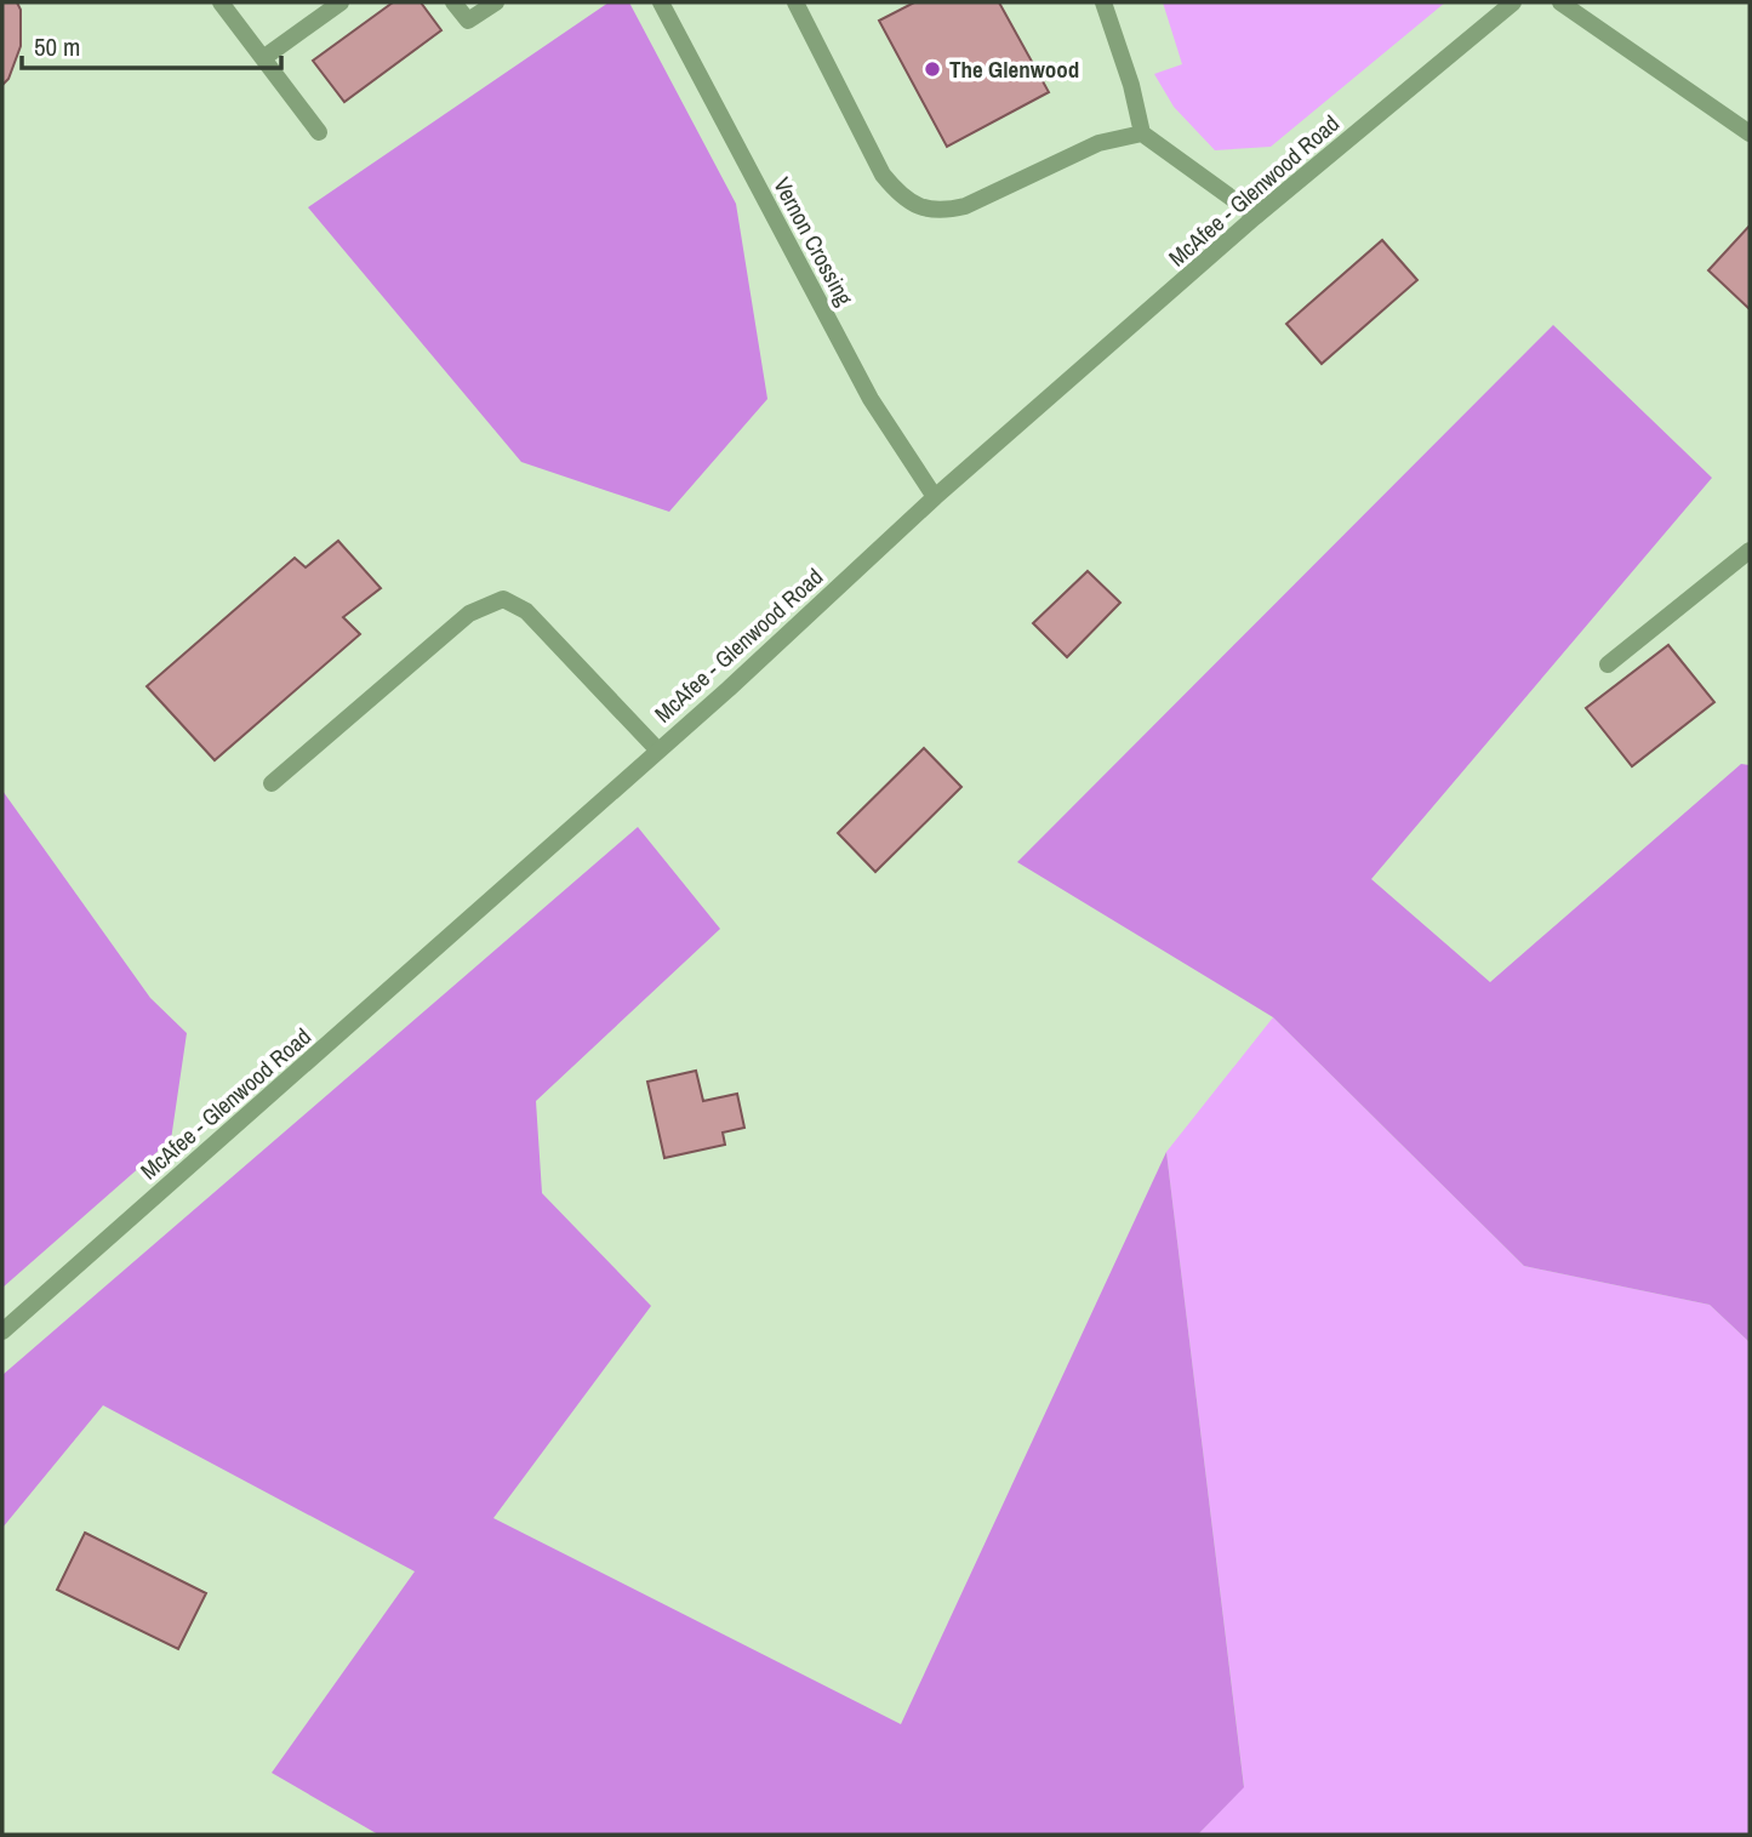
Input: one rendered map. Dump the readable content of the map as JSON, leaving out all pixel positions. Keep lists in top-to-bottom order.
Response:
{
  "streets": {
    "street": ["McAfee - Glenwood Road", "Vernon Crossing"]
  },
  "crossings": [
    ["McAfee - Glenwood Road", "Vernon Crossing"]
  ],
  "places": ["The Glenwood"],
  "scale_bar": "50 m"
}
